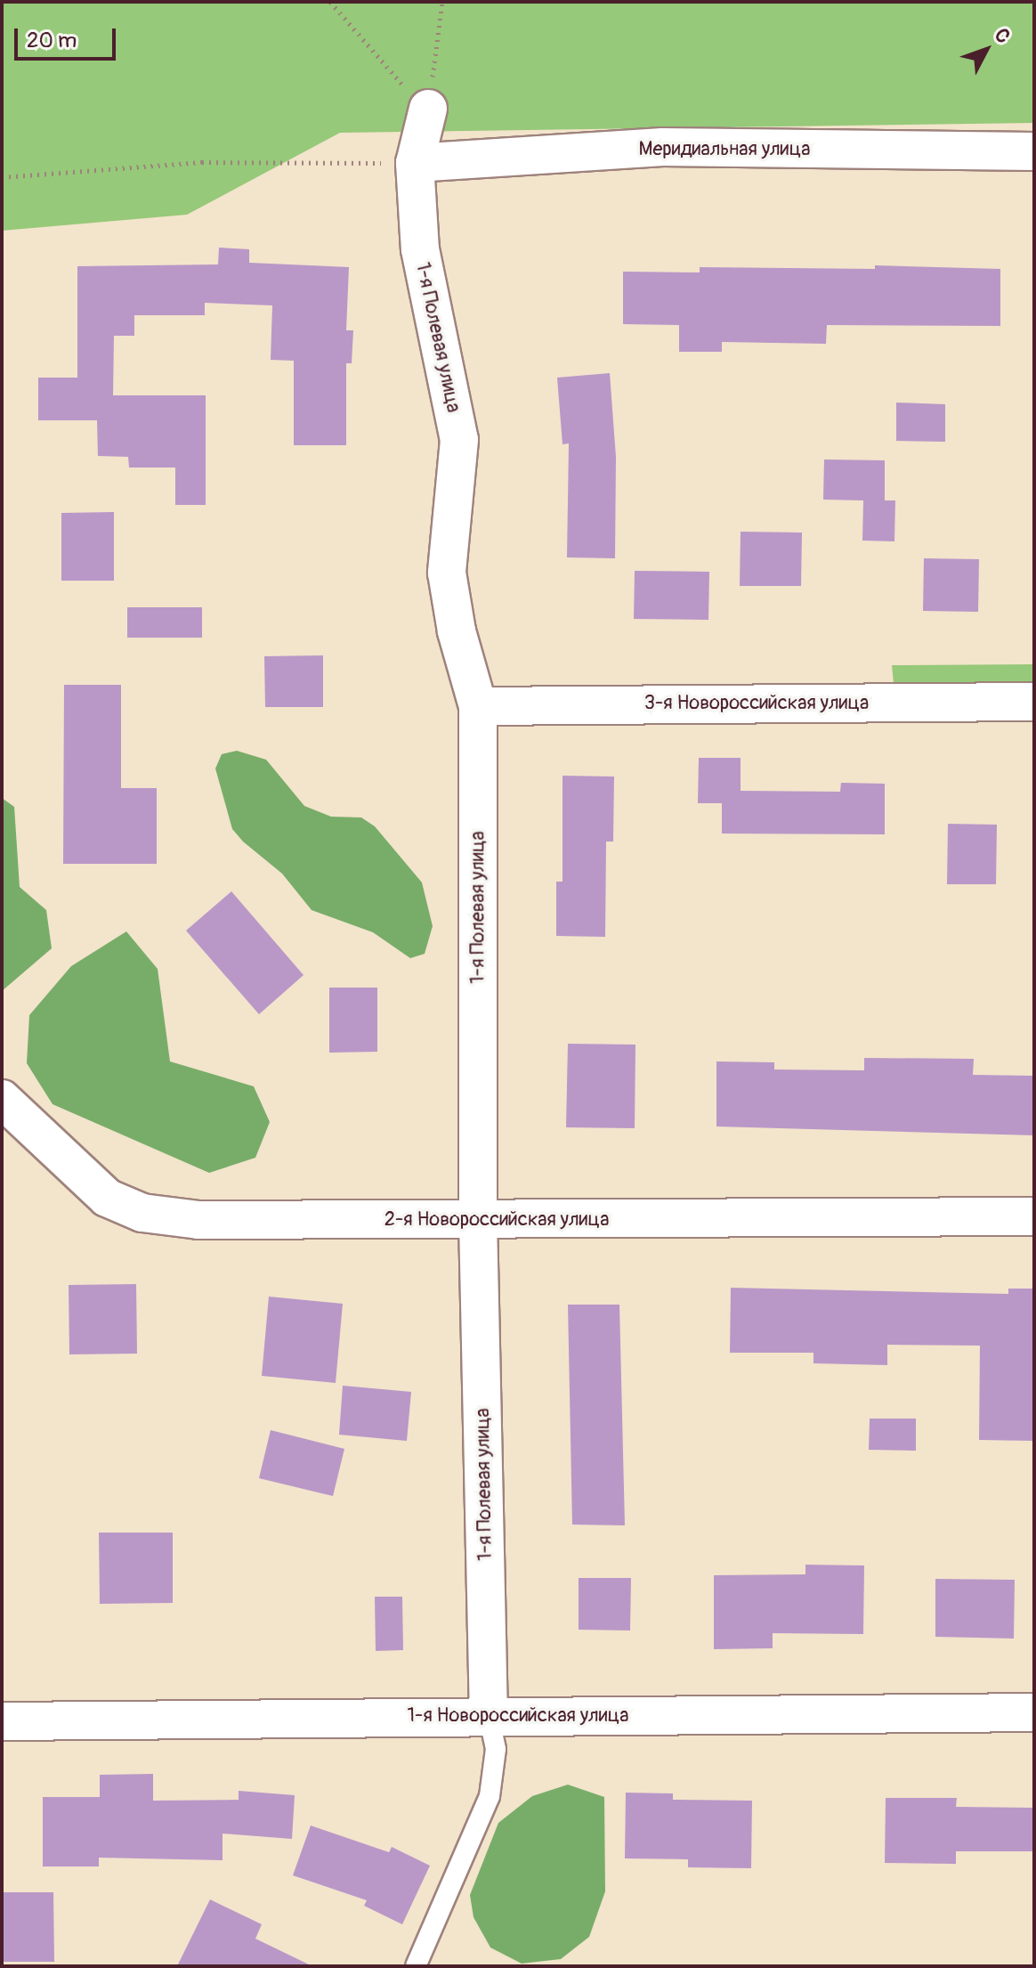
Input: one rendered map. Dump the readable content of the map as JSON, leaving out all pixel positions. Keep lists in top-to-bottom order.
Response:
{
  "streets": {
    "street": [
      "Меридиальная улица",
      "1-я Полевая улица",
      "3-я Новороссийская улица",
      "2-я Новороссийская улица",
      "1-я Новороссийская улица"
    ]
  },
  "crossings": [
    ["Меридиальная улица", "1-я Полевая улица"],
    ["1-я Полевая улица", "3-я Новороссийская улица"],
    ["1-я Полевая улица", "2-я Новороссийская улица"],
    ["1-я Полевая улица", "1-я Новороссийская улица"]
  ],
  "scale_bar": "20 m",
  "north": "top right"
}
